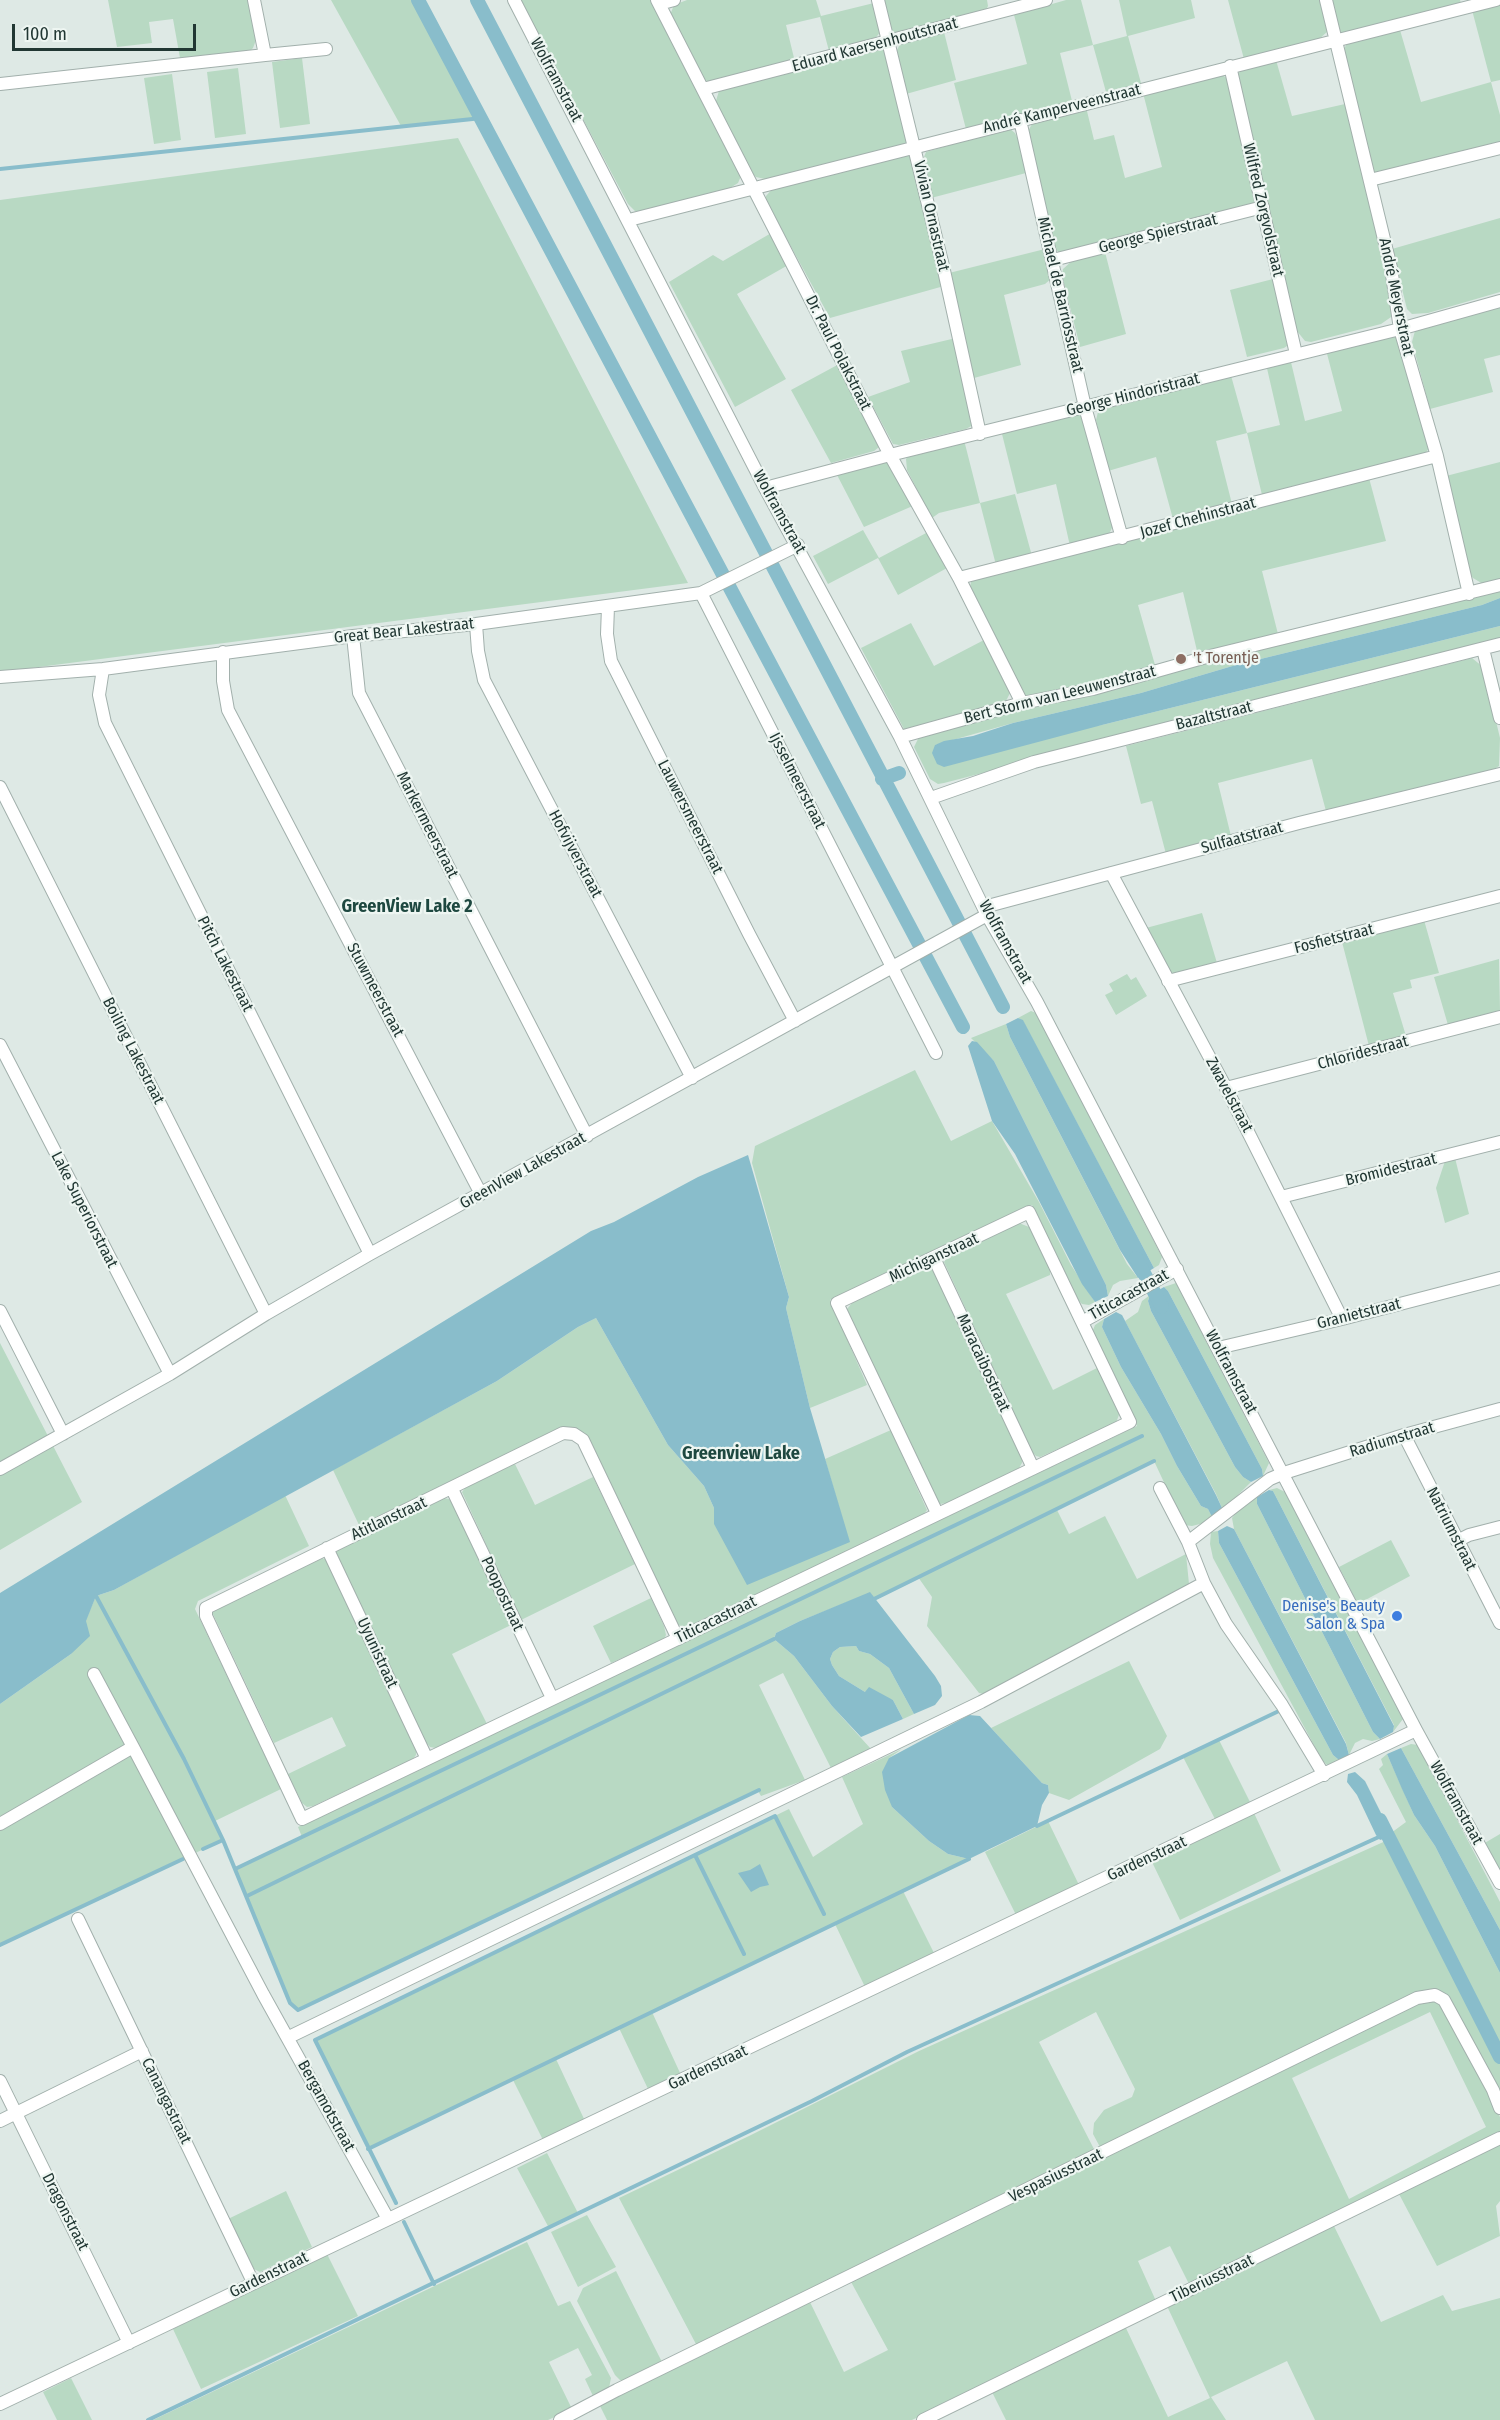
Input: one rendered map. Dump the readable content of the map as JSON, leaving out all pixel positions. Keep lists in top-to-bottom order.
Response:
{
  "streets": {
    "street": [
      "Eduard Kaersenhoutstraat",
      "Wolframstraat",
      "André Kamperveenstraat",
      "Wilfred Zorgvolstraat",
      "Vivian Ornastraat",
      "George Spierstraat",
      "Michael de Barriosstraat",
      "André Meyerstraat",
      "Dr. Paul Polakstraat",
      "George Hindoristraat",
      "Jozef Chehinstraat",
      "Great Bear Lakestraat",
      "Bert Storm van Leeuwenstraat",
      "Bazaltstraat",
      "Ijsselmeerstraat",
      "Lauwersmeerstraat",
      "Markermeerstraat",
      "Sulfaatstraat",
      "Hofvijverstraat",
      "Fosfietstraat",
      "Pitch Lakestraat",
      "Stuwmeerstraat",
      "Boiling Lakestraat",
      "Chloridestraat",
      "Zwavelstraat",
      "Bromidestraat",
      "GreenView Lakestraat",
      "Lake Superiorstraat",
      "Michiganstraat",
      "Titicacastraat",
      "Granietstraat",
      "Maracaibostraat",
      "Radiumstraat",
      "Atitlanstraat",
      "Natriumstraat",
      "Poopostraat",
      "Uyunistraat",
      "Gardenstraat",
      "Canangastraat",
      "Bergamotstraat",
      "Vespasiusstraat",
      "Dragonstraat",
      "Tiberiusstraat"
    ]
  },
  "crossings": [
    ["Eduard Kaersenhoutstraat", "Vivian Ornastraat"],
    ["Eduard Kaersenhoutstraat", "Dr. Paul Polakstraat"],
    ["Wolframstraat", "André Kamperveenstraat"],
    ["Wolframstraat", "George Hindoristraat"],
    ["Wolframstraat", "Great Bear Lakestraat"],
    ["Wolframstraat", "Bert Storm van Leeuwenstraat"],
    ["Wolframstraat", "Bazaltstraat"],
    ["Wolframstraat", "Sulfaatstraat"],
    ["Wolframstraat", "GreenView Lakestraat"],
    ["Wolframstraat", "Titicacastraat"],
    ["Wolframstraat", "Granietstraat"],
    ["Wolframstraat", "Radiumstraat"],
    ["Wolframstraat", "Gardenstraat"],
    ["André Kamperveenstraat", "Wilfred Zorgvolstraat"],
    ["André Kamperveenstraat", "Vivian Ornastraat"],
    ["André Kamperveenstraat", "Michael de Barriosstraat"],
    ["André Kamperveenstraat", "André Meyerstraat"],
    ["André Kamperveenstraat", "Dr. Paul Polakstraat"],
    ["Wilfred Zorgvolstraat", "George Spierstraat"],
    ["Wilfred Zorgvolstraat", "George Hindoristraat"],
    ["Vivian Ornastraat", "George Hindoristraat"],
    ["George Spierstraat", "Michael de Barriosstraat"],
    ["Michael de Barriosstraat", "George Hindoristraat"],
    ["Michael de Barriosstraat", "Jozef Chehinstraat"],
    ["André Meyerstraat", "George Hindoristraat"],
    ["André Meyerstraat", "Jozef Chehinstraat"],
    ["André Meyerstraat", "Bert Storm van Leeuwenstraat"],
    ["Dr. Paul Polakstraat", "George Hindoristraat"],
    ["Dr. Paul Polakstraat", "Jozef Chehinstraat"],
    ["Dr. Paul Polakstraat", "Bert Storm van Leeuwenstraat"],
    ["Great Bear Lakestraat", "Ijsselmeerstraat"],
    ["Great Bear Lakestraat", "Lauwersmeerstraat"],
    ["Great Bear Lakestraat", "Markermeerstraat"],
    ["Great Bear Lakestraat", "Hofvijverstraat"],
    ["Great Bear Lakestraat", "Pitch Lakestraat"],
    ["Great Bear Lakestraat", "Stuwmeerstraat"],
    ["Ijsselmeerstraat", "GreenView Lakestraat"],
    ["Lauwersmeerstraat", "GreenView Lakestraat"],
    ["Markermeerstraat", "GreenView Lakestraat"],
    ["Sulfaatstraat", "Zwavelstraat"],
    ["Sulfaatstraat", "GreenView Lakestraat"],
    ["Hofvijverstraat", "GreenView Lakestraat"],
    ["Fosfietstraat", "Zwavelstraat"],
    ["Pitch Lakestraat", "GreenView Lakestraat"],
    ["Stuwmeerstraat", "GreenView Lakestraat"],
    ["Boiling Lakestraat", "GreenView Lakestraat"],
    ["Chloridestraat", "Zwavelstraat"],
    ["Zwavelstraat", "Bromidestraat"],
    ["Zwavelstraat", "Granietstraat"],
    ["GreenView Lakestraat", "Lake Superiorstraat"],
    ["Michiganstraat", "Titicacastraat"],
    ["Michiganstraat", "Maracaibostraat"],
    ["Titicacastraat", "Maracaibostraat"],
    ["Titicacastraat", "Atitlanstraat"],
    ["Titicacastraat", "Poopostraat"],
    ["Titicacastraat", "Uyunistraat"],
    ["Radiumstraat", "Natriumstraat"],
    ["Atitlanstraat", "Poopostraat"],
    ["Atitlanstraat", "Uyunistraat"],
    ["Gardenstraat", "Canangastraat"],
    ["Gardenstraat", "Bergamotstraat"],
    ["Gardenstraat", "Dragonstraat"]
  ],
  "districts": ["GreenView Lake 2", "Greenview Lake"],
  "places": ["'t Torentje", "Denise's Beauty Salon & Spa"],
  "scale_bar": "100 m"
}
